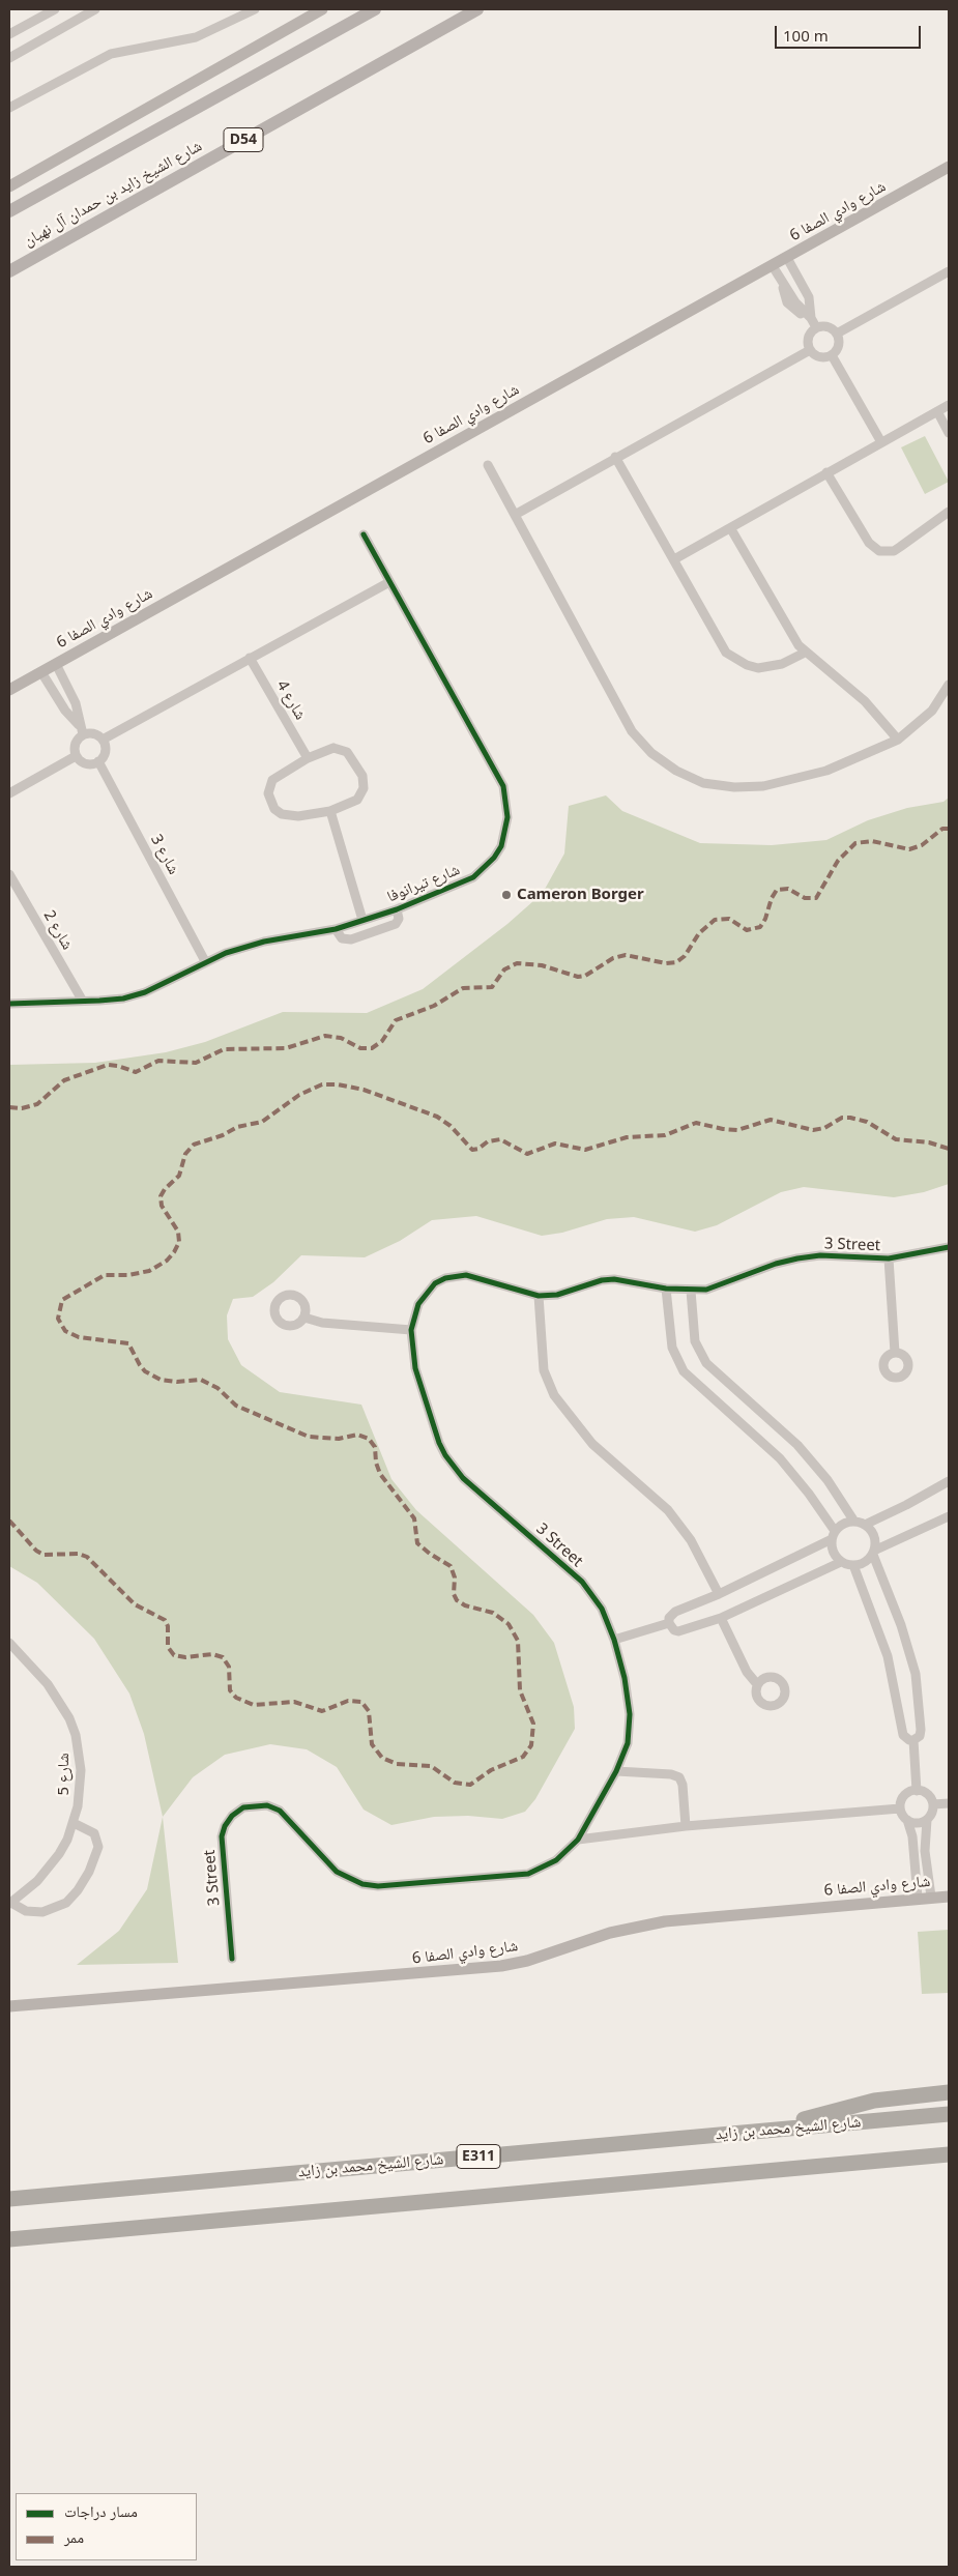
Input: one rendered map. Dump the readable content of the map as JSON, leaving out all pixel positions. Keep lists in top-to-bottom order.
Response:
{
  "streets": {
    "highway": ["شارع الشيخ محمد بن زايد", "E311"],
    "main road": ["D54", "شارع الشيخ زايد بن حمدان آل نهيان", "شارع وادي الصفا 6"],
    "street": [
      "شارع 4",
      "شارع 3",
      "شارع تيرانوفا",
      "شارع 2",
      "3 Street",
      "شارع 5"
    ]
  },
  "crossings": [
    ["شارع 3", "شارع تيرانوفا"],
    ["شارع تيرانوفا", "شارع 2"]
  ],
  "places": ["Cameron Borger"],
  "legend": ["مسار دراجات", "ممر"],
  "scale_bar": "100 m"
}
